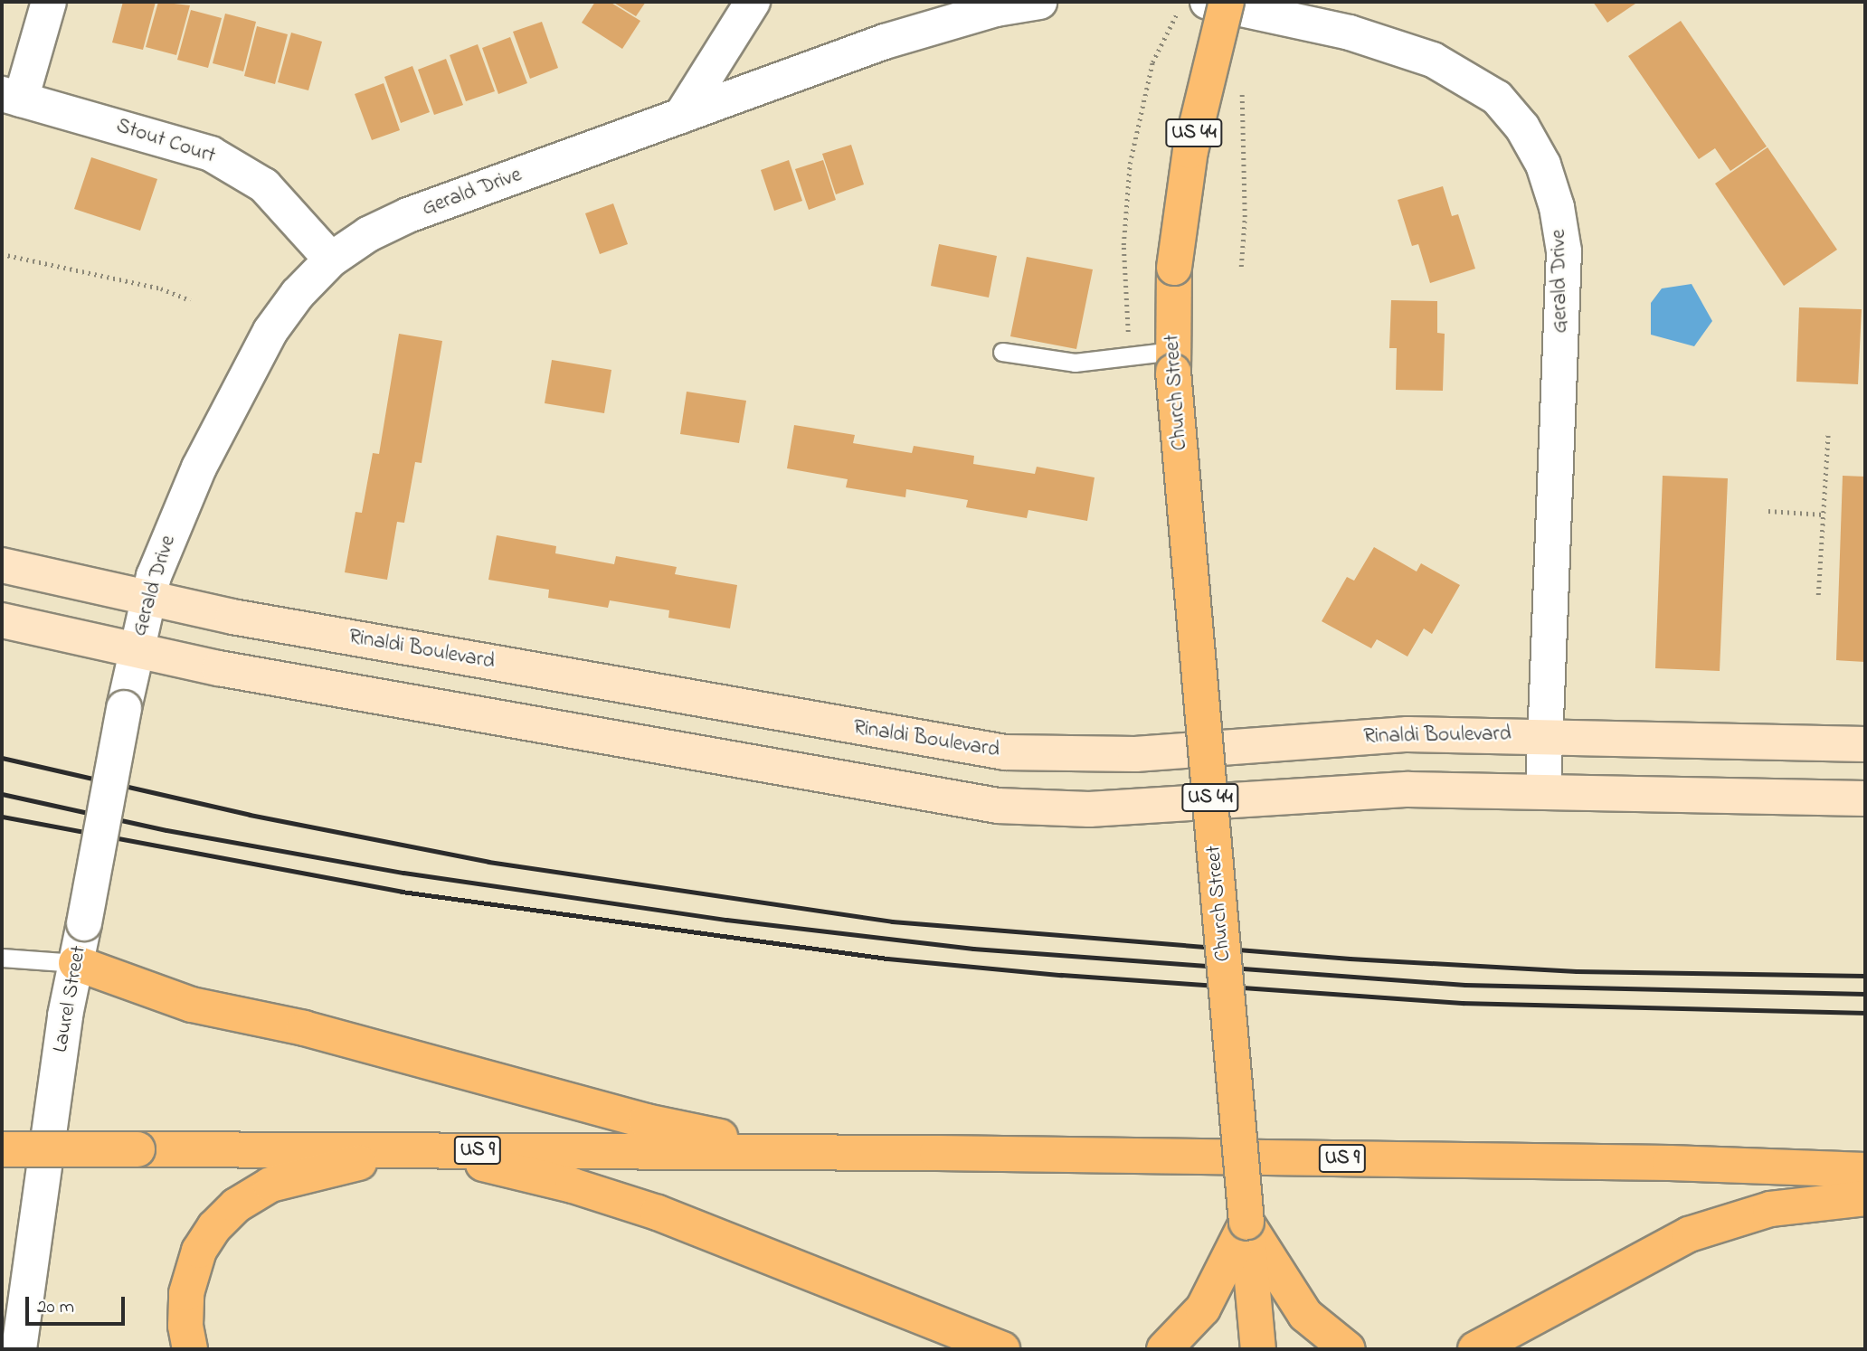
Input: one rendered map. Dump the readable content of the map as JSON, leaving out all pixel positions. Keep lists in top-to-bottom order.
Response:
{
  "streets": {
    "highway": ["US 44", "Church Street", "US 9"],
    "street": [
      "Stout Court",
      "Gerald Drive",
      "Rinaldi Boulevard",
      "Laurel Street"
    ]
  },
  "crossings": [
    ["Stout Court", "Gerald Drive"],
    ["Gerald Drive", "Rinaldi Boulevard"],
    ["Gerald Drive", "Laurel Street"]
  ],
  "scale_bar": "20 m"
}
